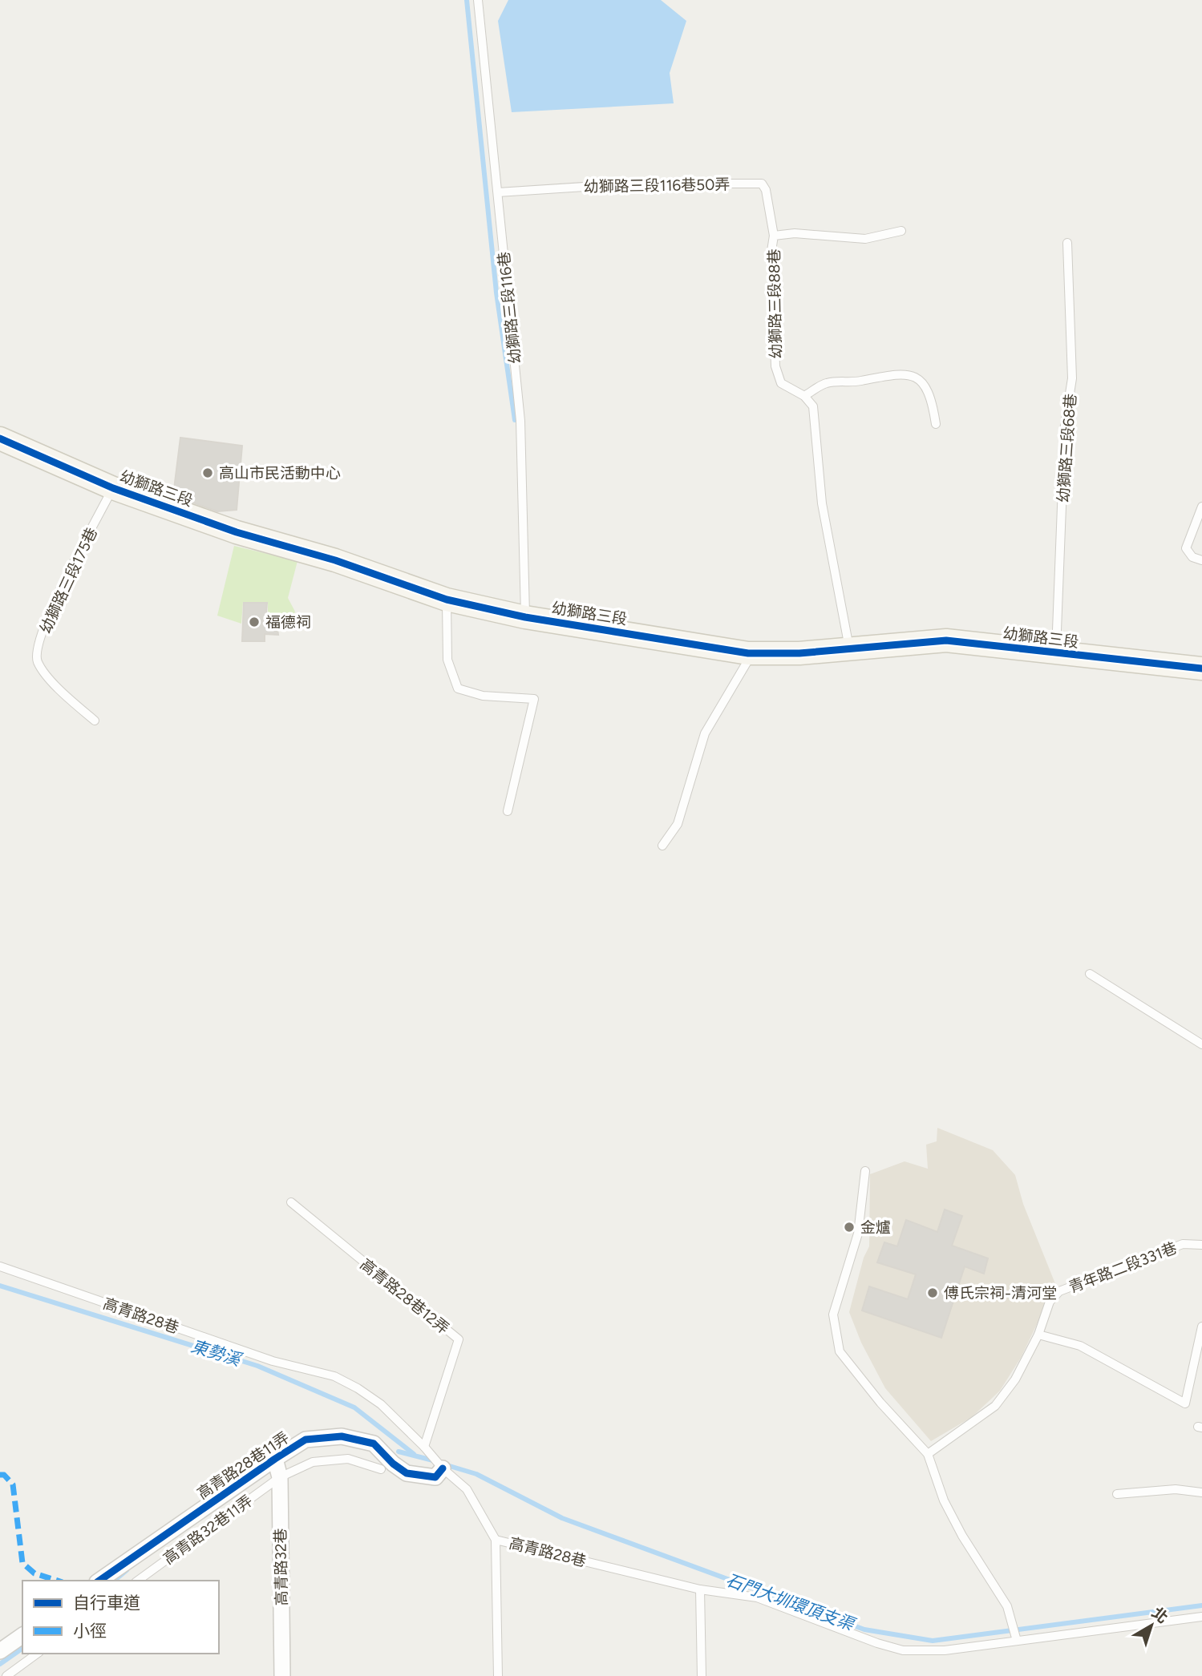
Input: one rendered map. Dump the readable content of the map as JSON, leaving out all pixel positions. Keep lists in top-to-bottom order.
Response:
{
  "streets": {
    "street": ["幼獅路三段", "高青路28巷11弄", "高青路32巷"],
    "lane": [
      "幼獅路三段116巷50弄",
      "幼獅路三段88巷",
      "幼獅路三段116巷",
      "幼獅路三段68巷",
      "幼獅路三段175巷",
      "青年路二段331巷",
      "高青路28巷12弄",
      "高青路28巷",
      "高青路32巷11弄"
    ]
  },
  "crossings": [
    ["幼獅路三段116巷50弄", "幼獅路三段88巷"],
    ["幼獅路三段116巷50弄", "幼獅路三段116巷"],
    ["幼獅路三段116巷", "幼獅路三段"],
    ["幼獅路三段68巷", "幼獅路三段"],
    ["幼獅路三段", "幼獅路三段175巷"],
    ["高青路28巷12弄", "高青路28巷"],
    ["高青路28巷", "高青路28巷11弄"],
    ["高青路28巷11弄", "高青路32巷"],
    ["高青路32巷11弄", "高青路32巷"]
  ],
  "water": ["東勢溪", "石門大圳環頂支渠"],
  "places": [
    "高山市民活動中心",
    "福德祠",
    "金爐",
    "傅氏宗祠-清河堂"
  ],
  "legend": ["自行車道", "小徑"],
  "north": "top right"
}
